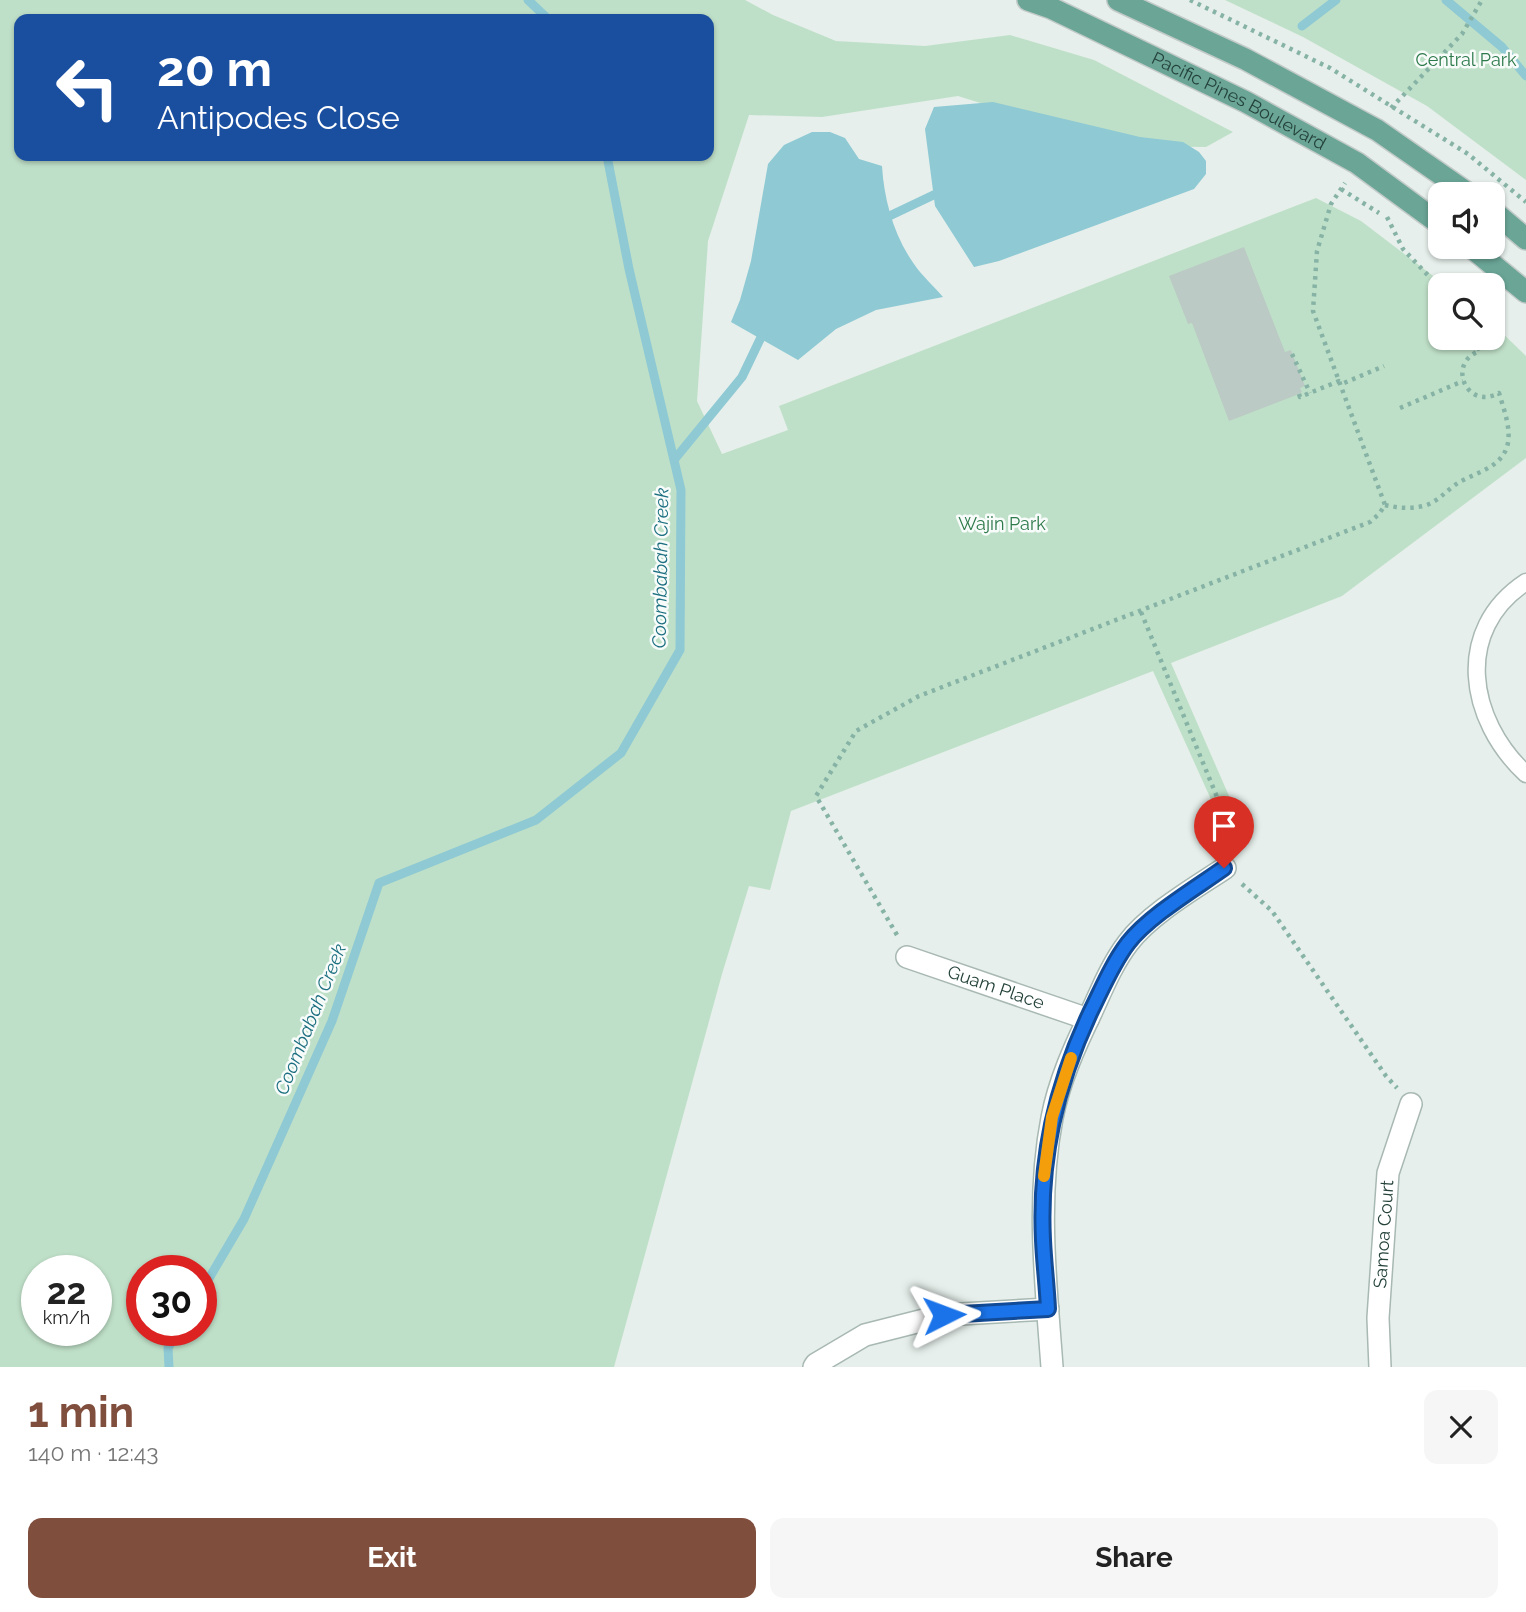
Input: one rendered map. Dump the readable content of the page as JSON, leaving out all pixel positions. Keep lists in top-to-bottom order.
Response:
{
  "streets": {
    "main road": ["Pacific Pines Boulevard"],
    "street": ["Guam Place", "Samoa Court"]
  },
  "water": ["Coombabah Creek"],
  "parks": ["Central Park", "Wajin Park"],
  "page": {
    "turn": ["20 m", "Antipodes Close"],
    "speed": "22 km/h",
    "limit": "30",
    "heading": ["1 min", "140 m · 12:43"],
    "buttons": ["Exit", "Share"]
  }
}
